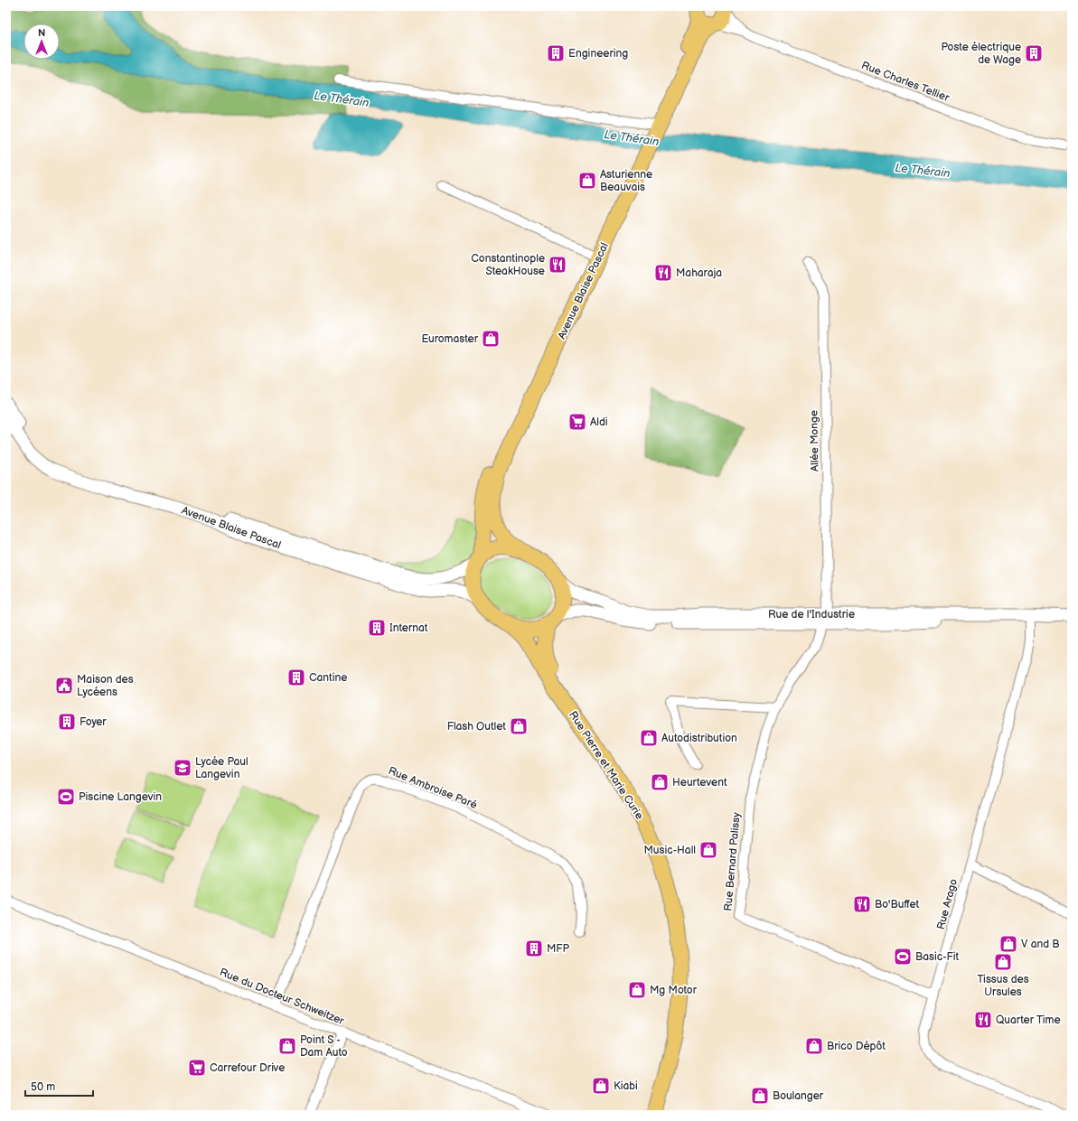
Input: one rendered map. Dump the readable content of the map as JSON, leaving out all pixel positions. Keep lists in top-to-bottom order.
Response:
{
  "streets": {
    "main road": ["Avenue Blaise Pascal", "Rue Pierre et Marie Curie"],
    "street": [
      "Rue Charles Tellier",
      "Allée Monge",
      "Rue de l'Industrie",
      "Rue Ambroise Paré",
      "Rue Bernard Palissy",
      "Rue Arago",
      "Rue du Docteur Schweitzer"
    ]
  },
  "crossings": [
    ["Rue Charles Tellier", "Avenue Blaise Pascal"],
    ["Avenue Blaise Pascal", "Rue de l'Industrie"],
    ["Avenue Blaise Pascal", "Rue Pierre et Marie Curie"],
    ["Allée Monge", "Rue de l'Industrie"],
    ["Allée Monge", "Rue Bernard Palissy"],
    ["Rue de l'Industrie", "Rue Pierre et Marie Curie"],
    ["Rue de l'Industrie", "Rue Bernard Palissy"],
    ["Rue de l'Industrie", "Rue Arago"],
    ["Rue Ambroise Paré", "Rue du Docteur Schweitzer"],
    ["Rue Bernard Palissy", "Rue Arago"]
  ],
  "water": ["Le Thérain"],
  "places": {
    "building": [
      "Engineering",
      "Poste électrique de Wage",
      "Internat",
      "Cantine",
      "Foyer",
      "MFP"
    ],
    "shop": [
      "Asturienne Beauvais",
      "Euromaster",
      "Flash Outlet",
      "Autodistribution",
      "Heurtevent",
      "Music-Hall",
      "V and B",
      "Tissus des Ursules",
      "Mg Motor",
      "Point S - Dam Auto",
      "Brico Dépôt",
      "Kiabi",
      "Boulanger"
    ],
    "restaurant": [
      "Constantinople SteakHouse",
      "Maharaja",
      "Bo'Buffet",
      "Quarter Time"
    ],
    "supermarket": ["Aldi", "Carrefour Drive"],
    "public building": ["Maison des Lycéens"],
    "school or university": ["Lycée Paul Langevin"],
    "sports": ["Piscine Langevin", "Basic-Fit"]
  },
  "scale_bar": "50 m",
  "north": "top"
}
